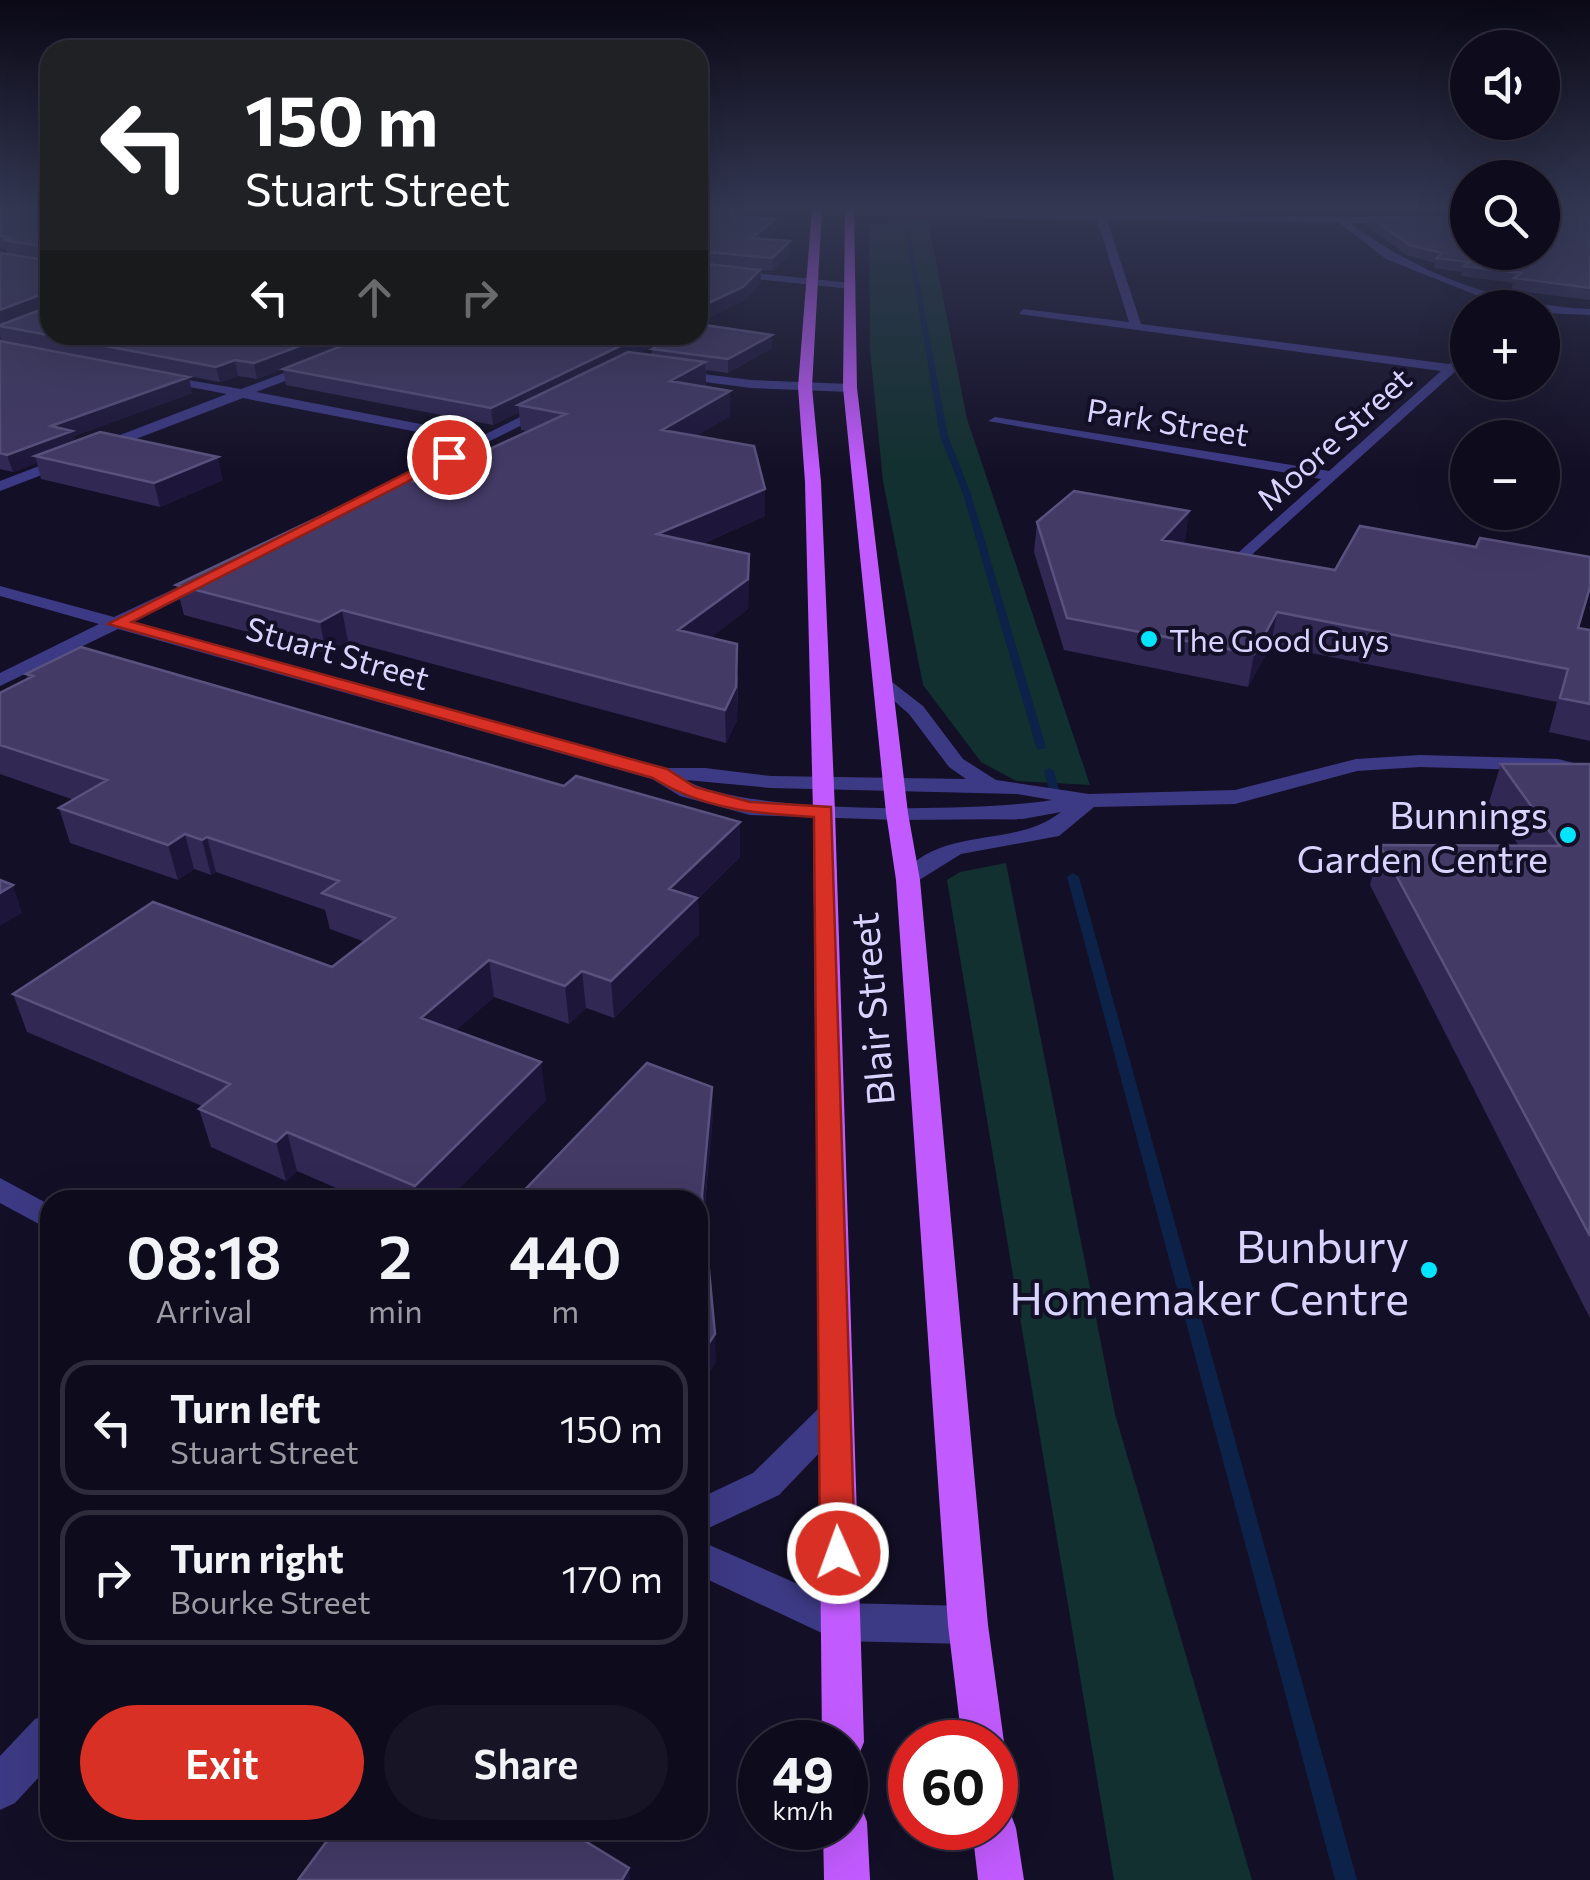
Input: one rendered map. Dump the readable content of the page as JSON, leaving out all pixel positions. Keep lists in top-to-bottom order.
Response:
{
  "streets": {
    "main road": ["Blair Street"],
    "street": ["Park Street", "Moore Street", "Stuart Street"]
  },
  "crossings": [
    ["Park Street", "Moore Street"],
    ["Stuart Street", "Blair Street"]
  ],
  "places": ["The Good Guys", "Bunnings Garden Centre", "Bunbury Homemaker Centre"],
  "page": {
    "map_buttons": ["+", "−"],
    "turn": ["150 m", "Stuart Street"],
    "eta": [
      "08:18",
      "Arrival",
      "2",
      "min",
      "440",
      "m"
    ],
    "list": [
      {
        "name": "Turn left",
        "note": "Stuart Street",
        "value": "150 m"
      },
      {
        "name": "Turn right",
        "note": "Bourke Street",
        "value": "170 m"
      }
    ],
    "buttons": ["Exit", "Share"],
    "speed": "49 km/h",
    "limit": "60"
  }
}
